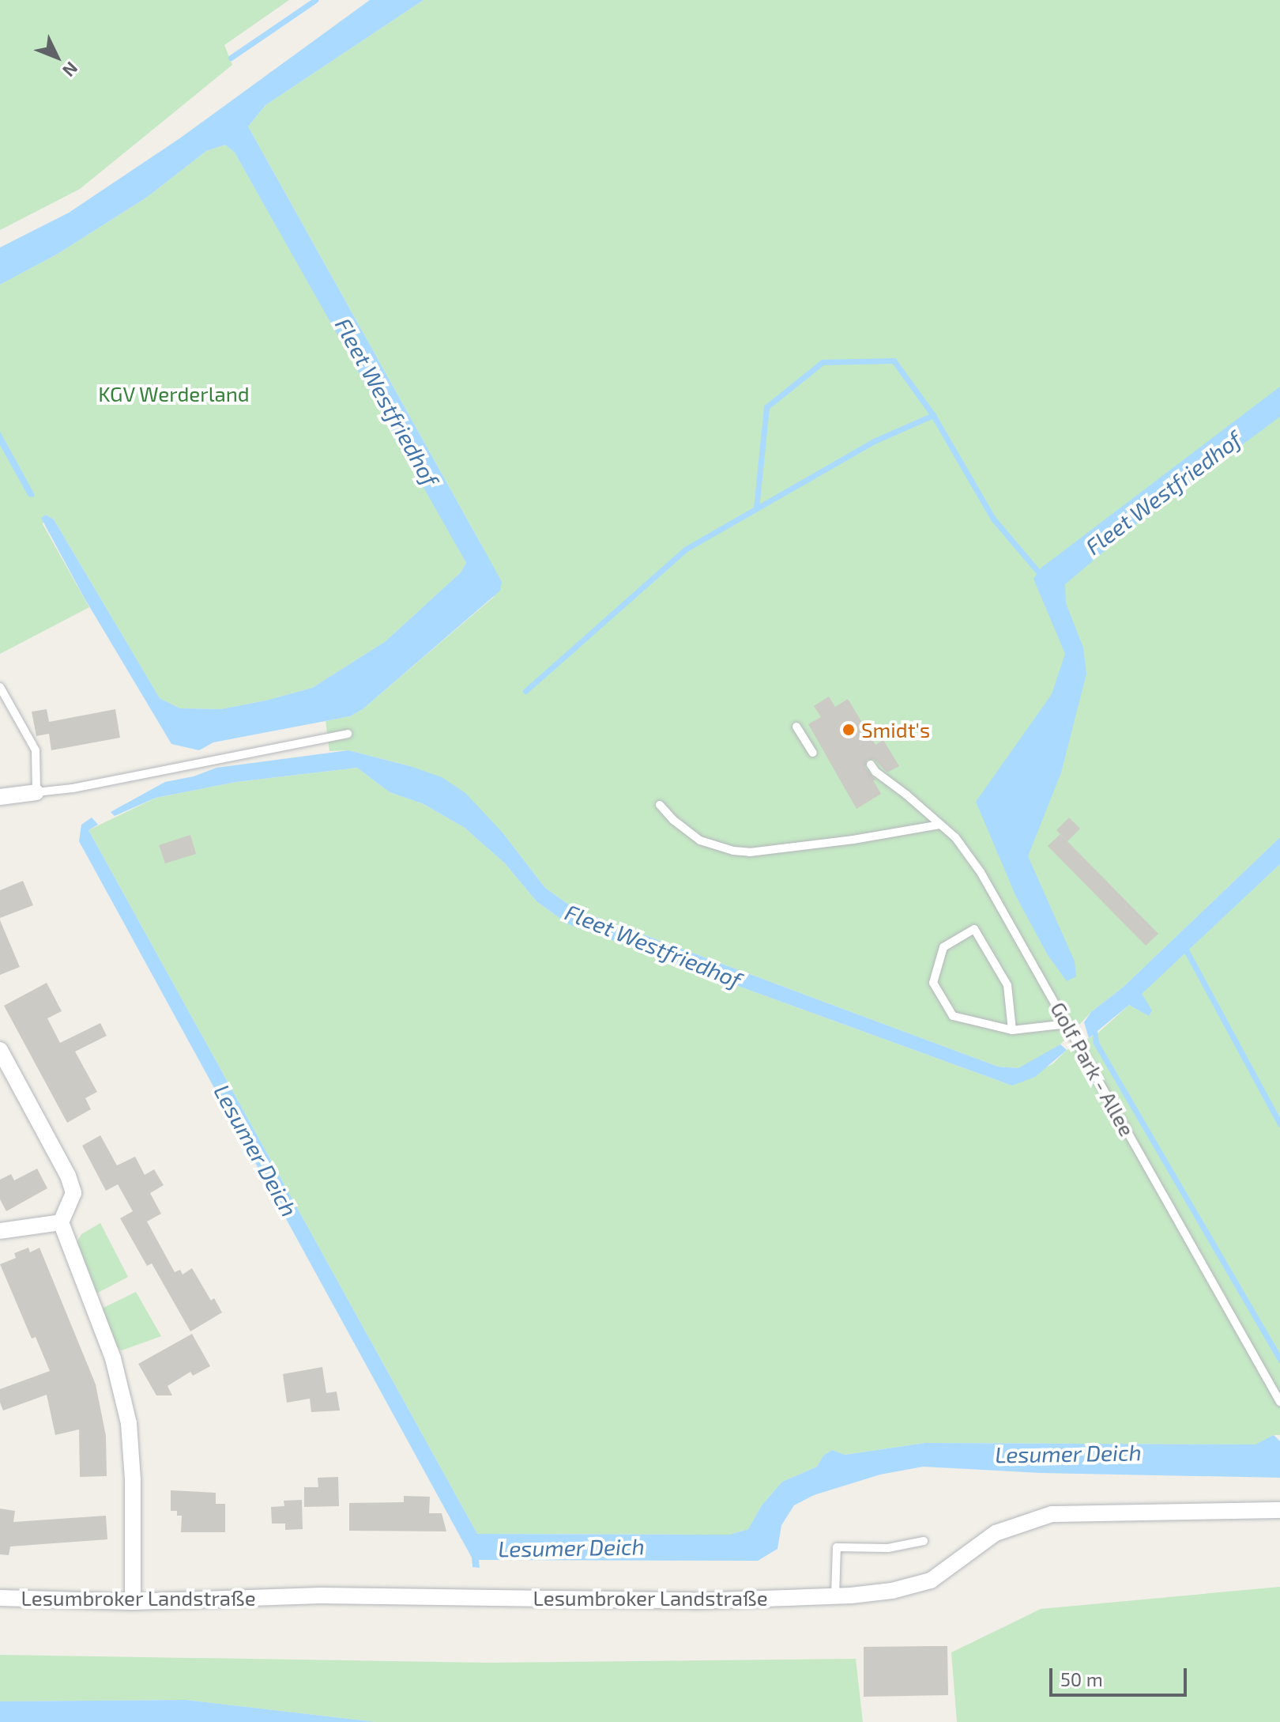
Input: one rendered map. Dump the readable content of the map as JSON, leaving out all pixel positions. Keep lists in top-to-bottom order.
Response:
{
  "streets": {
    "street": ["Lesumbroker Landstraße"],
    "lane": ["Golf Park - Allee"]
  },
  "water": ["Fleet Westfriedhof", "Lesumer Deich"],
  "parks": ["KGV Werderland"],
  "places": ["Smidt's"],
  "scale_bar": "50 m",
  "north": "bottom right"
}
